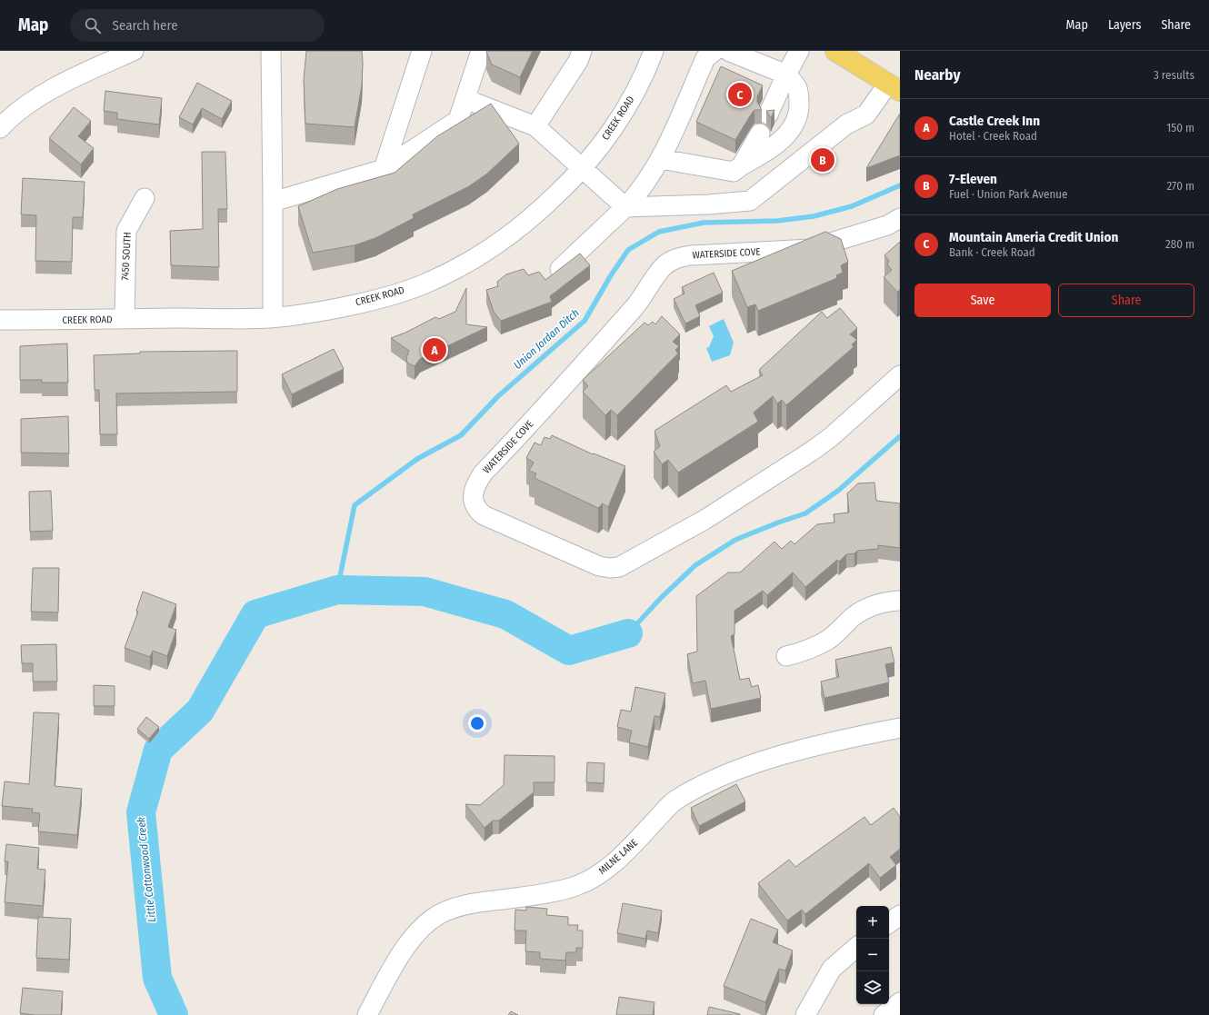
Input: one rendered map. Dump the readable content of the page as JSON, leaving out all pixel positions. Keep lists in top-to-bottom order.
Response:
{
  "streets": {
    "street": [
      "CREEK ROAD",
      "WATERSIDE COVE",
      "7450 SOUTH",
      "MILNE LANE"
    ]
  },
  "crossings": [
    ["CREEK ROAD", "7450 SOUTH"]
  ],
  "water": ["Union Jordan Ditch", "Little Cottonwood Creek"],
  "page": {
    "header": "Map",
    "search": "Search here",
    "nav": ["Map", "Layers", "Share"],
    "heading": ["Nearby", "3 results"],
    "pins": ["C", "B", "A"],
    "list": [
      {
        "mark": "A",
        "name": "Castle Creek Inn",
        "note": "Hotel · Creek Road",
        "value": "150 m"
      },
      {
        "mark": "B",
        "name": "7-Eleven",
        "note": "Fuel · Union Park Avenue",
        "value": "270 m"
      },
      {
        "mark": "C",
        "name": "Mountain Ameria Credit Union",
        "note": "Bank · Creek Road",
        "value": "280 m"
      }
    ],
    "buttons": ["Save", "Share"],
    "map_buttons": ["+", "−"]
  }
}
